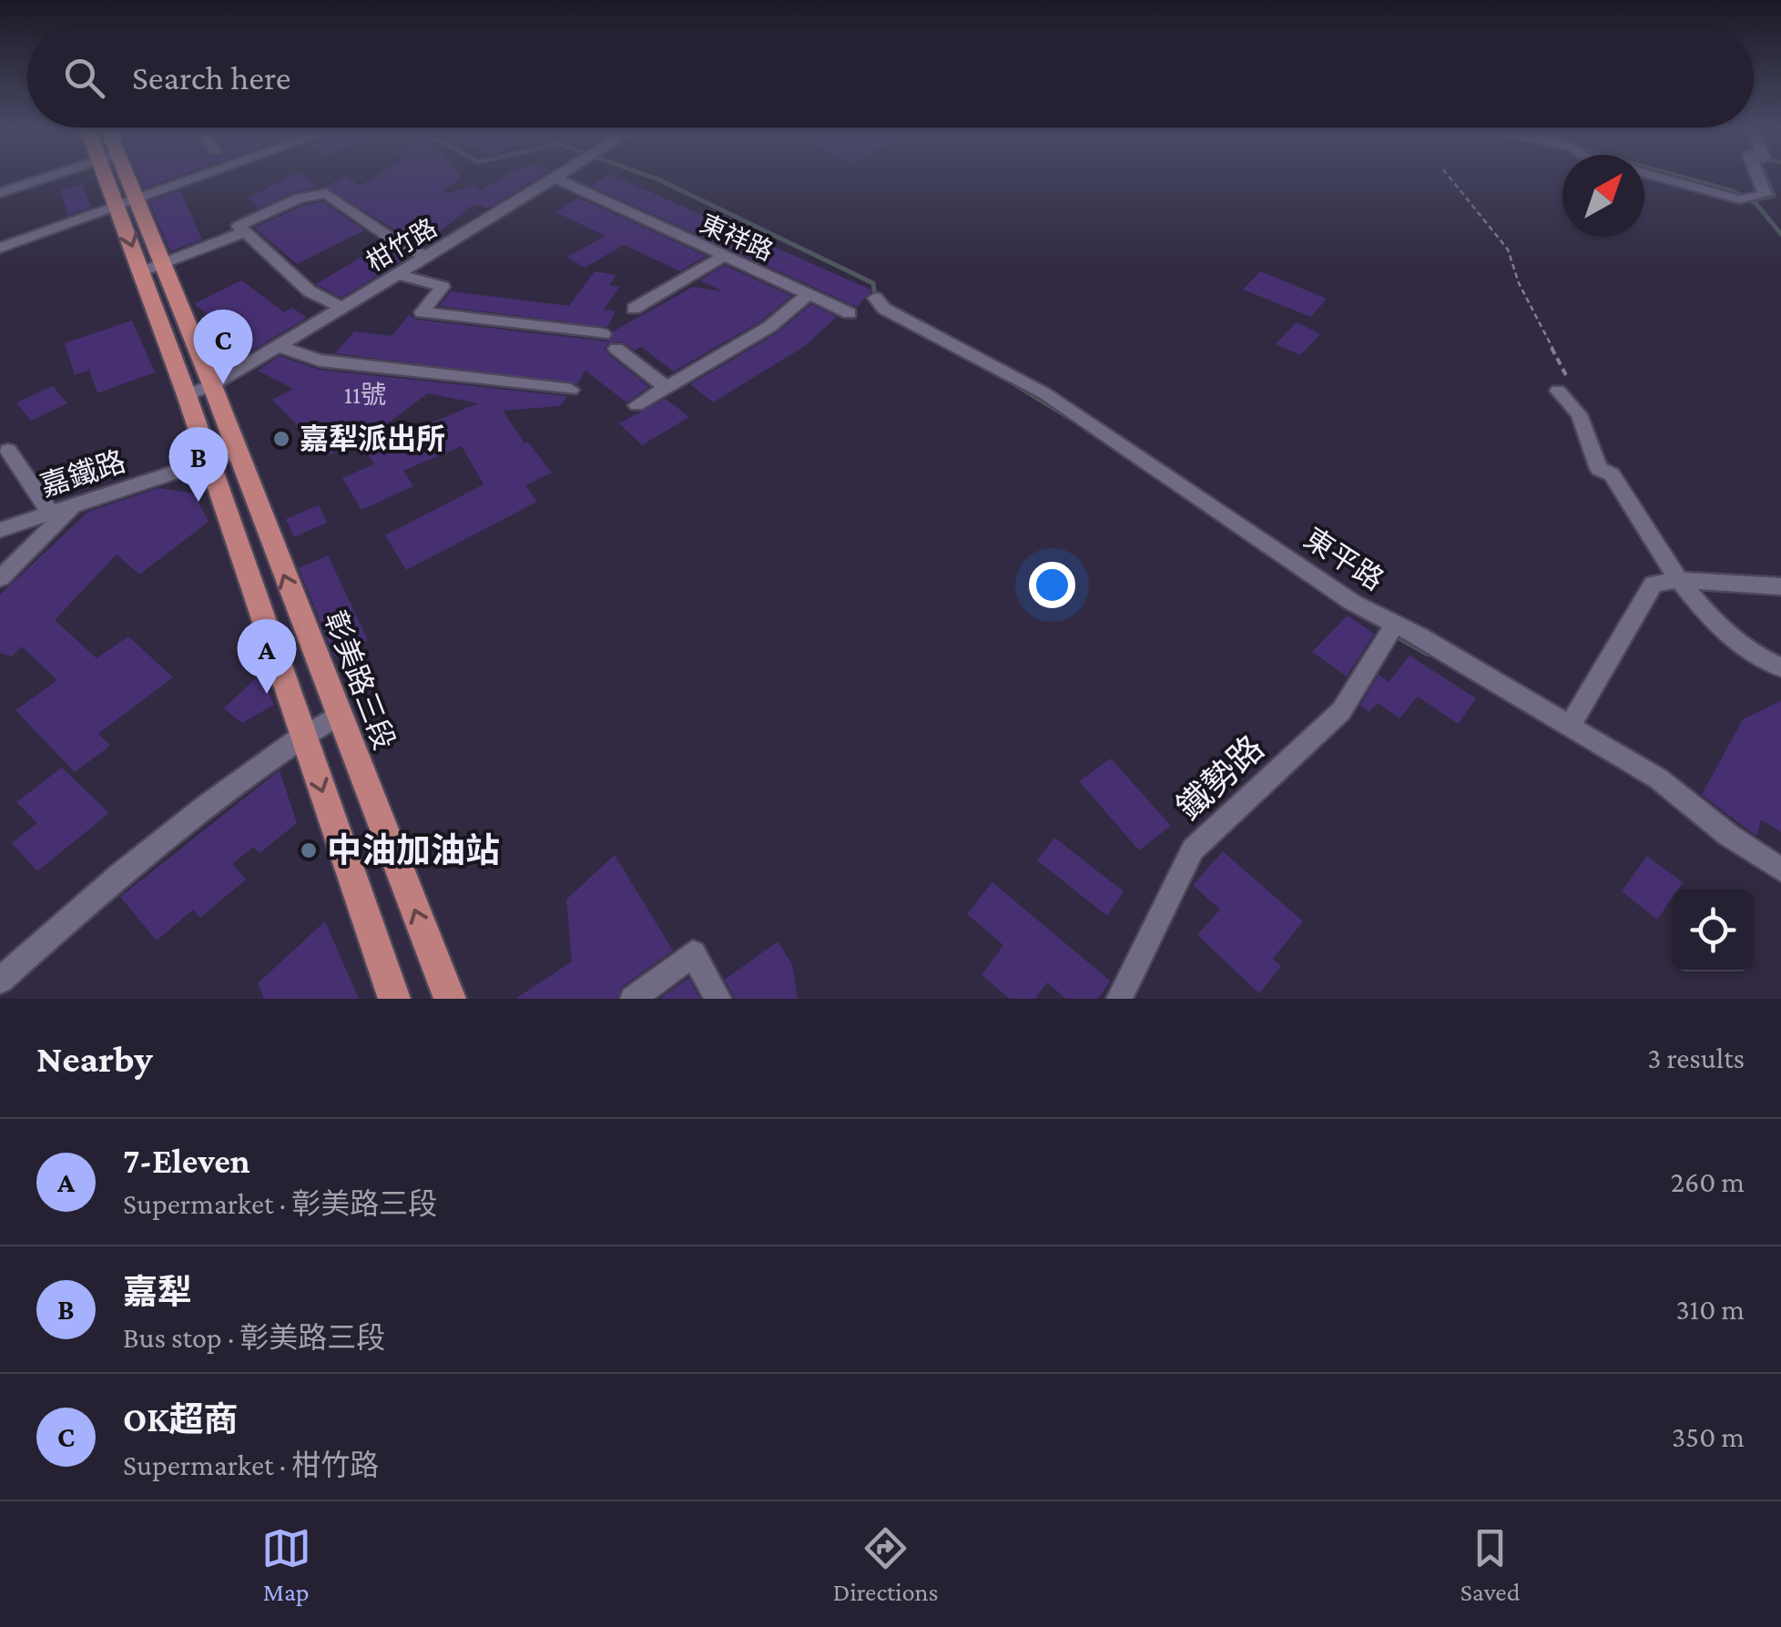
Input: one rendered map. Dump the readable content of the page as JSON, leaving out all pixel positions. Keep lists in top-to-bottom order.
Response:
{
  "streets": {
    "main road": ["彰美路三段"],
    "street": [
      "東祥路",
      "柑竹路",
      "嘉鐵路",
      "東平路",
      "鐵勢路"
    ]
  },
  "crossings": [
    ["東祥路", "柑竹路"],
    ["柑竹路", "彰美路三段"],
    ["嘉鐵路", "彰美路三段"],
    ["東平路", "鐵勢路"]
  ],
  "places": ["嘉犁派出所", "中油加油站"],
  "house_numbers": ["11號"],
  "north": "top right",
  "page": {
    "search": "Search here",
    "pins": ["C", "B", "A"],
    "heading": ["Nearby", "3 results"],
    "list": [
      {
        "mark": "A",
        "name": "7-Eleven",
        "note": "Supermarket · 彰美路三段",
        "value": "260 m"
      },
      {
        "mark": "B",
        "name": "嘉犁",
        "note": "Bus stop · 彰美路三段",
        "value": "310 m"
      },
      {
        "mark": "C",
        "name": "OK超商",
        "note": "Supermarket · 柑竹路",
        "value": "350 m"
      }
    ],
    "nav": ["Map", "Directions", "Saved"]
  }
}
